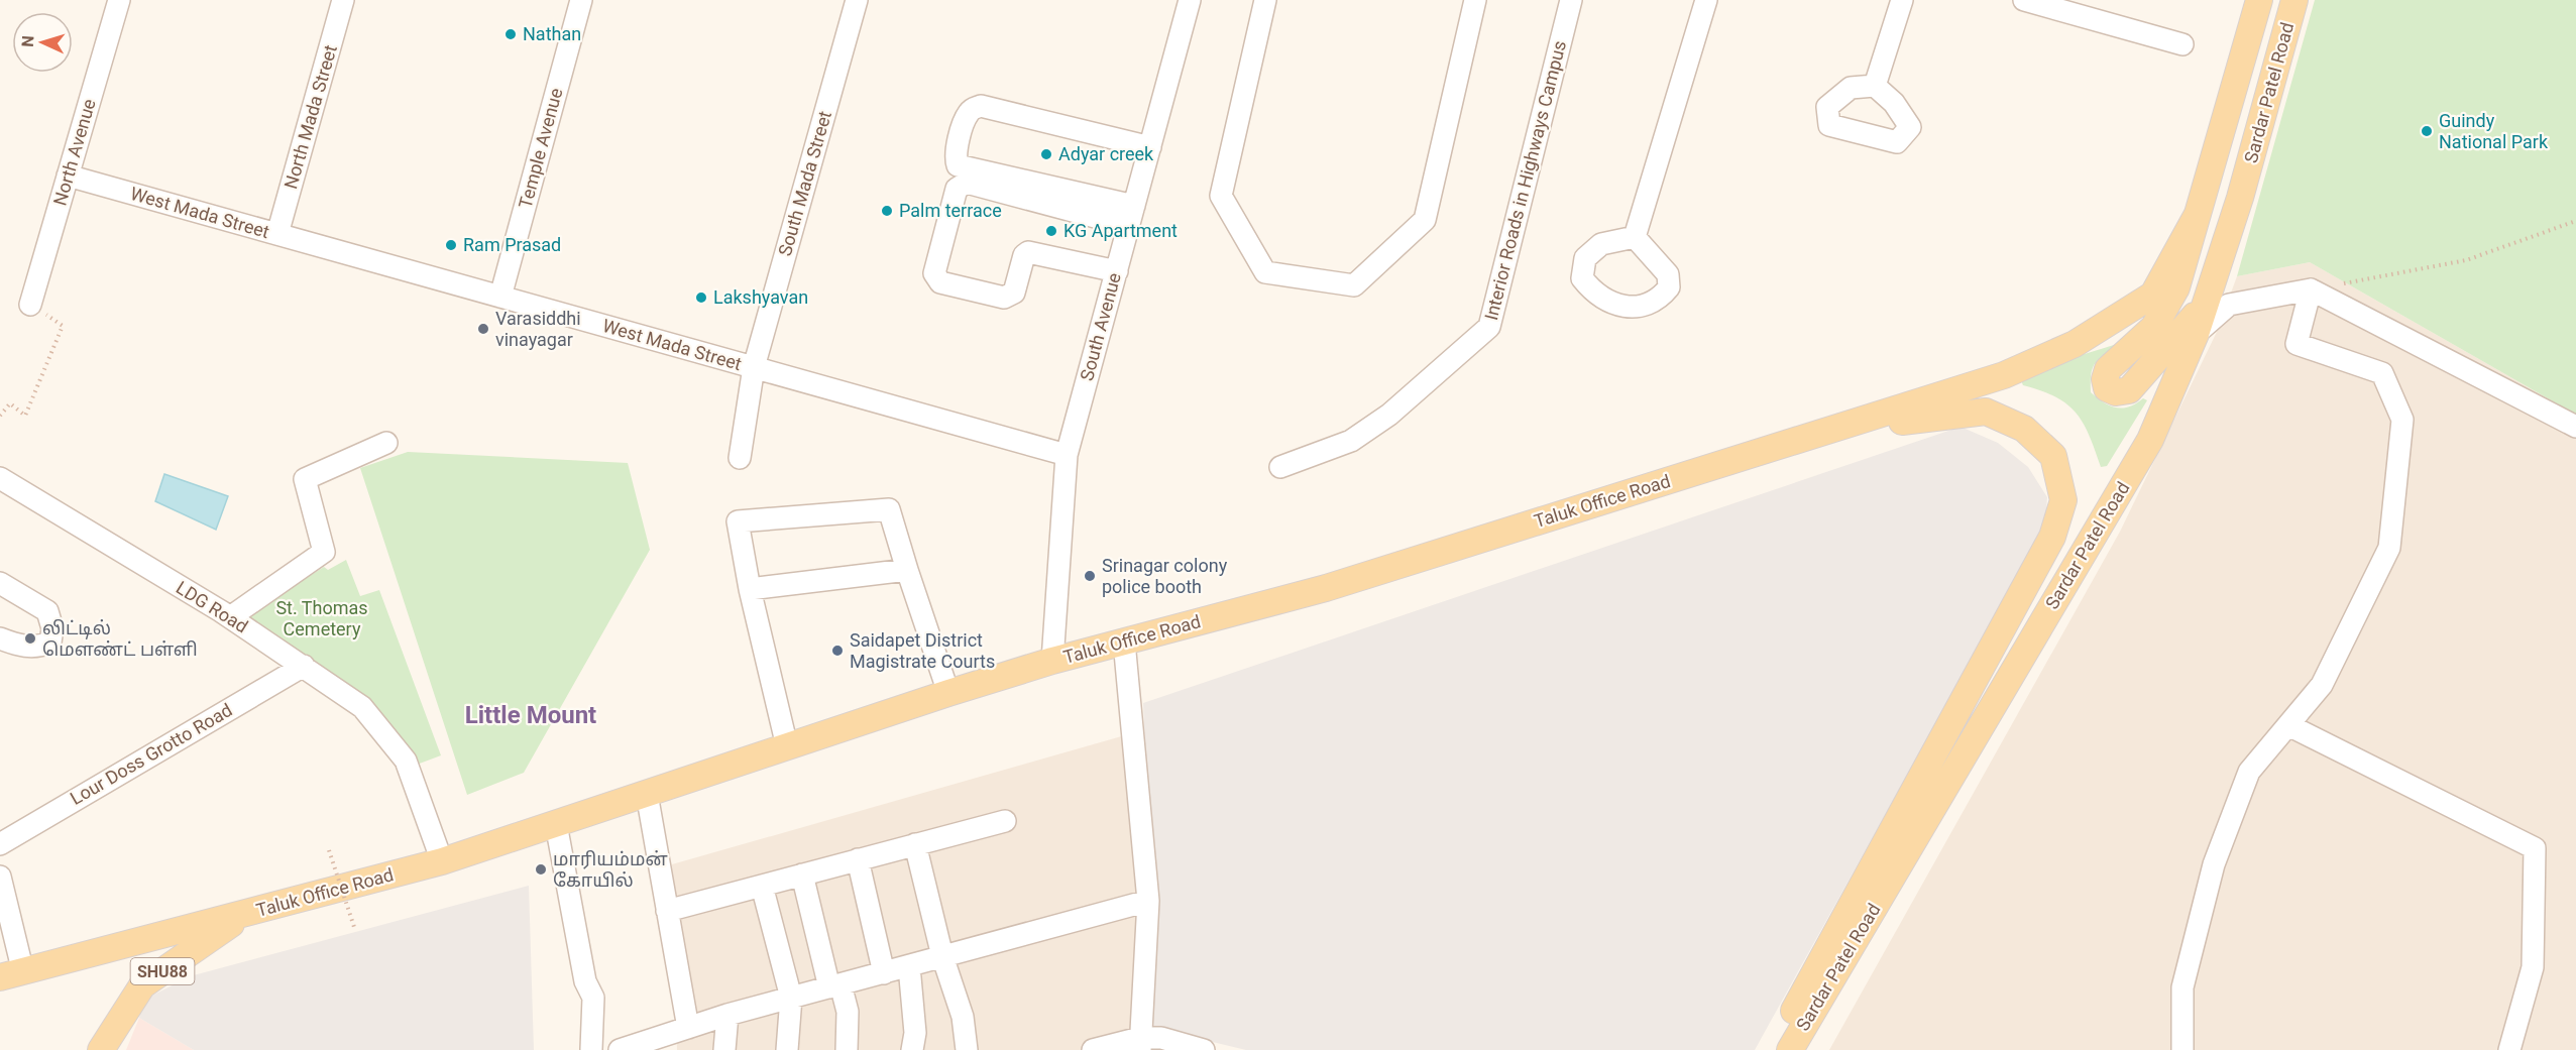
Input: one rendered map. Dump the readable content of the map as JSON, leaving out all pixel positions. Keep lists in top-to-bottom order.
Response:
{
  "streets": {
    "main road": ["Sardar Patel Road", "Taluk Office Road", "SHU88"],
    "street": [
      "North Mada Street",
      "Temple Avenue",
      "North Avenue",
      "Interior Roads in Highways Campus",
      "South Mada Street",
      "West Mada Street",
      "South Avenue",
      "LDG Road",
      "Lour Doss Grotto Road"
    ]
  },
  "crossings": [
    ["Sardar Patel Road", "Taluk Office Road"],
    ["North Mada Street", "West Mada Street"],
    ["Temple Avenue", "West Mada Street"],
    ["North Avenue", "West Mada Street"],
    ["South Mada Street", "West Mada Street"],
    ["West Mada Street", "South Avenue"],
    ["South Avenue", "Taluk Office Road"],
    ["Taluk Office Road", "LDG Road"],
    ["Taluk Office Road", "SHU88"],
    ["LDG Road", "Lour Doss Grotto Road"]
  ],
  "districts": ["Little Mount"],
  "parks": ["St. Thomas Cemetery"],
  "places": [
    "Nathan",
    "Guindy National Park",
    "Adyar creek",
    "Palm terrace",
    "KG Apartment",
    "Ram Prasad",
    "Lakshyavan",
    "Varasiddhi vinayagar",
    "Srinagar colony police booth",
    "லிட்டில் மௌண்ட் பள்ளி",
    "Saidapet District Magistrate Courts",
    "மாரியம்மன் கோயில்"
  ],
  "north": "left"
}
